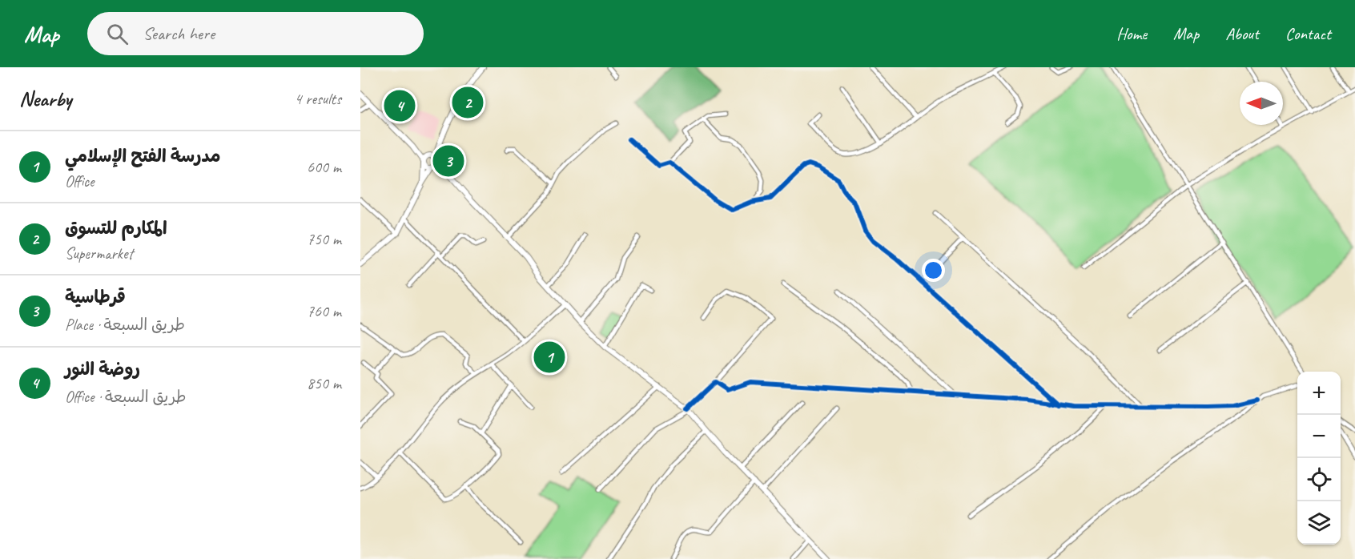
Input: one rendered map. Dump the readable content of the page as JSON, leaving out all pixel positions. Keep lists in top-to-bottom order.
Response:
{
  "north": "left",
  "page": {
    "header": "Map",
    "search": "Search here",
    "nav": [
      "Home",
      "Map",
      "About",
      "Contact"
    ],
    "heading": ["Nearby", "4 results"],
    "pins": [
      "2",
      "4",
      "3",
      "1"
    ],
    "list": [
      {
        "mark": "1",
        "name": "مدرسة الفتح الإسلامي",
        "note": "Office",
        "value": "600 m"
      },
      {
        "mark": "2",
        "name": "المكارم للتسوق",
        "note": "Supermarket",
        "value": "750 m"
      },
      {
        "mark": "3",
        "name": "قرطاسية",
        "note": "Place · طريق السبعة",
        "value": "760 m"
      },
      {
        "mark": "4",
        "name": "روضة النور",
        "note": "Office · طريق السبعة",
        "value": "850 m"
      }
    ],
    "map_buttons": ["+", "−"]
  }
}
